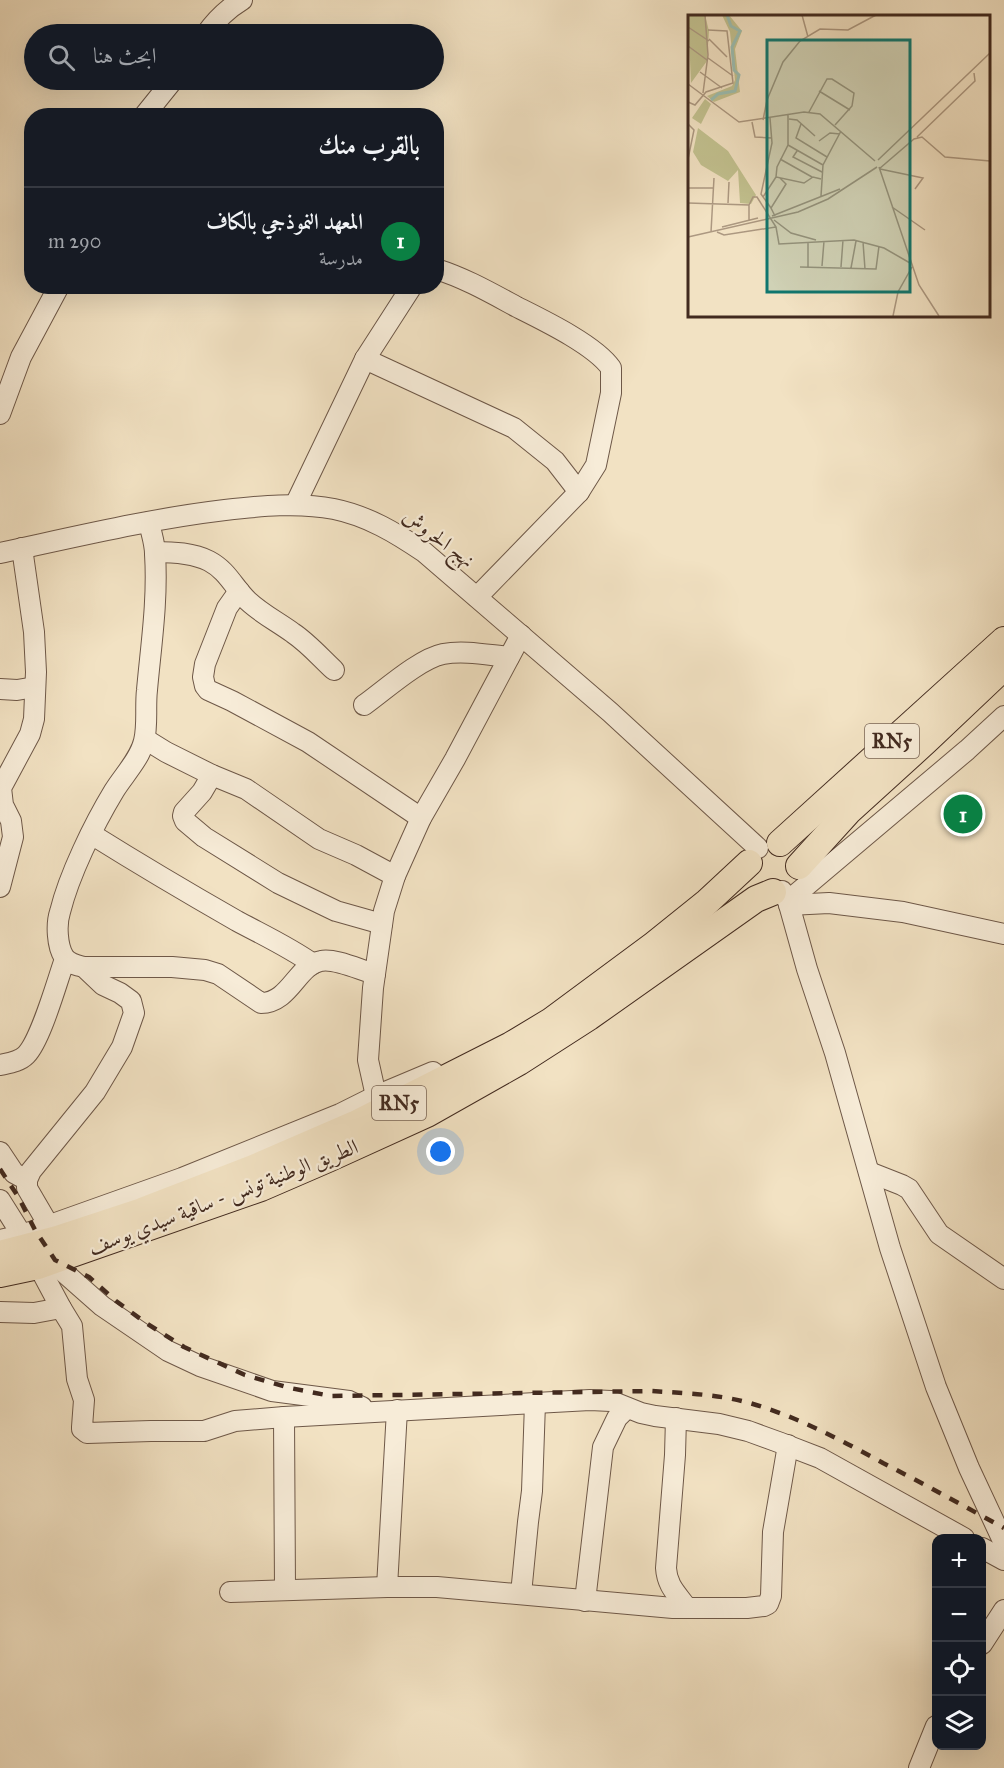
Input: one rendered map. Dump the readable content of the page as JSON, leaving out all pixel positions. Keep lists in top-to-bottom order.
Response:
{
  "streets": {
    "main road": ["RN5", "الطريق الوطنية تونس - ساقية سيدي يوسف"],
    "street": ["نهج الحروش"]
  },
  "crossings": [
    ["نهج الحروش", "RN5"],
    ["نهج الحروش", "الطريق الوطنية تونس - ساقية سيدي يوسف"],
    ["RN5", "الطريق الوطنية تونس - ساقية سيدي يوسف"]
  ],
  "page": {
    "search": "ابحث هنا",
    "heading": "بالقرب منك",
    "list": [
      {
        "mark": "1",
        "name": "المعهد النموذجي بالكاف",
        "note": "مدرسة",
        "value": "290 m"
      }
    ],
    "pins": "1",
    "map_buttons": ["+", "−"]
  }
}
